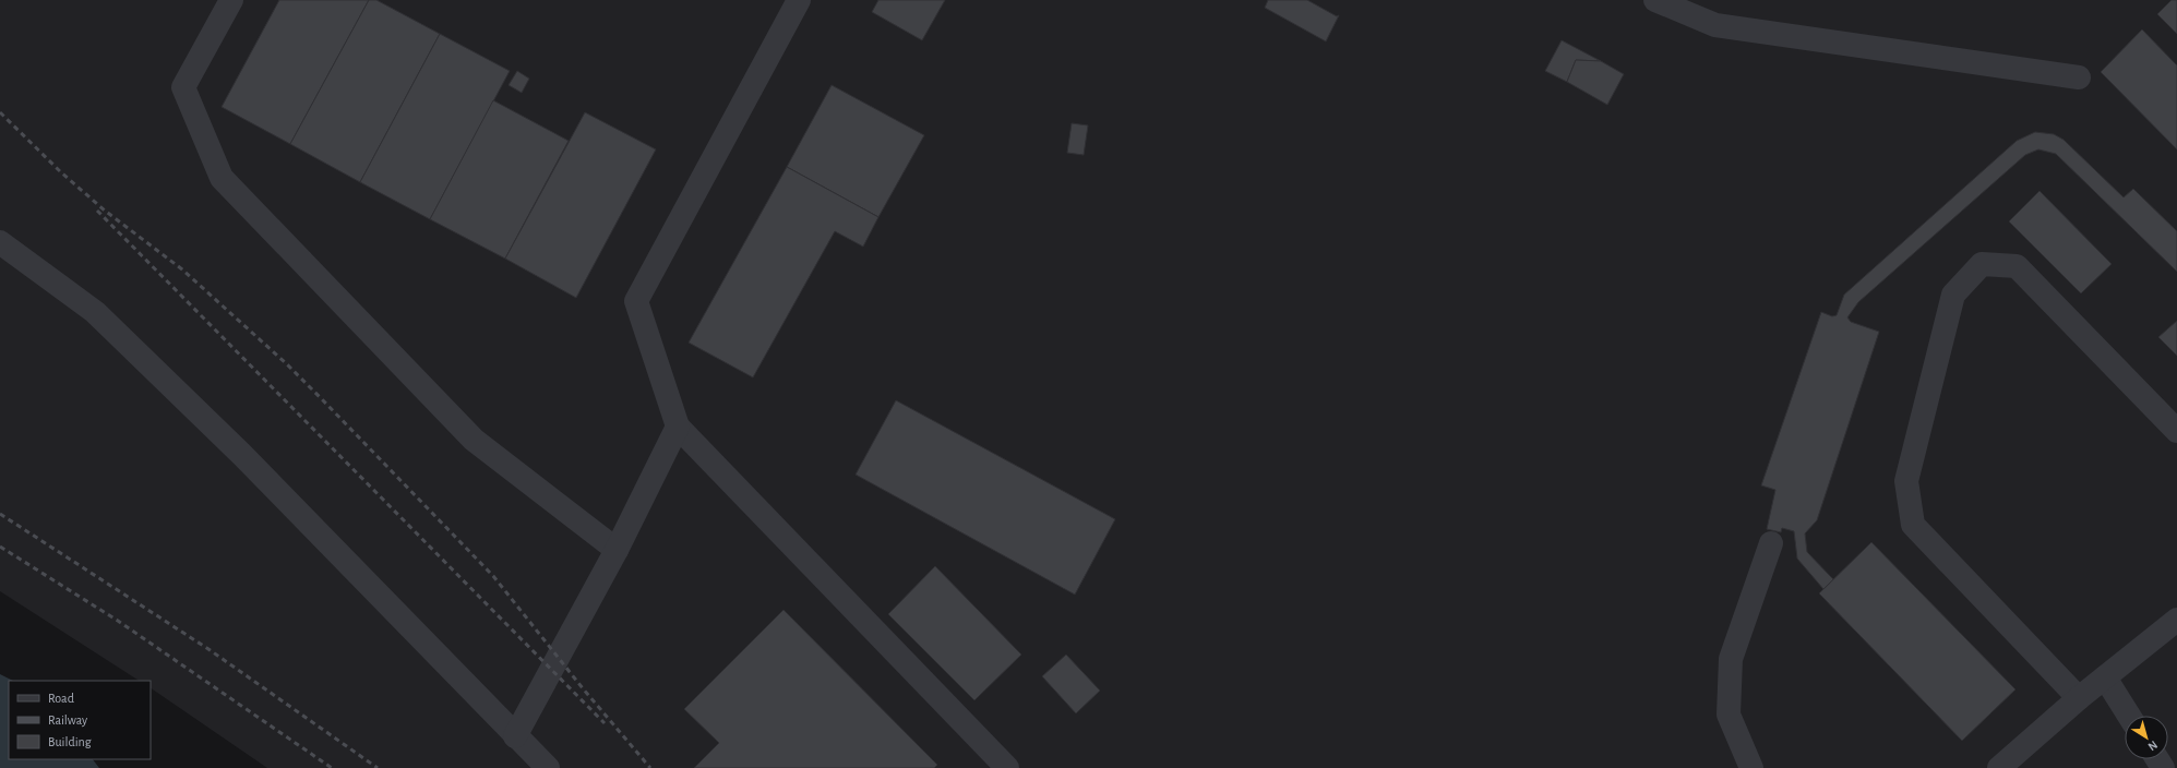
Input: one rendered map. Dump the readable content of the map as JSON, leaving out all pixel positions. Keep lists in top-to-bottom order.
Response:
{
  "legend": ["Road", "Railway", "Building"],
  "north": "bottom right"
}
